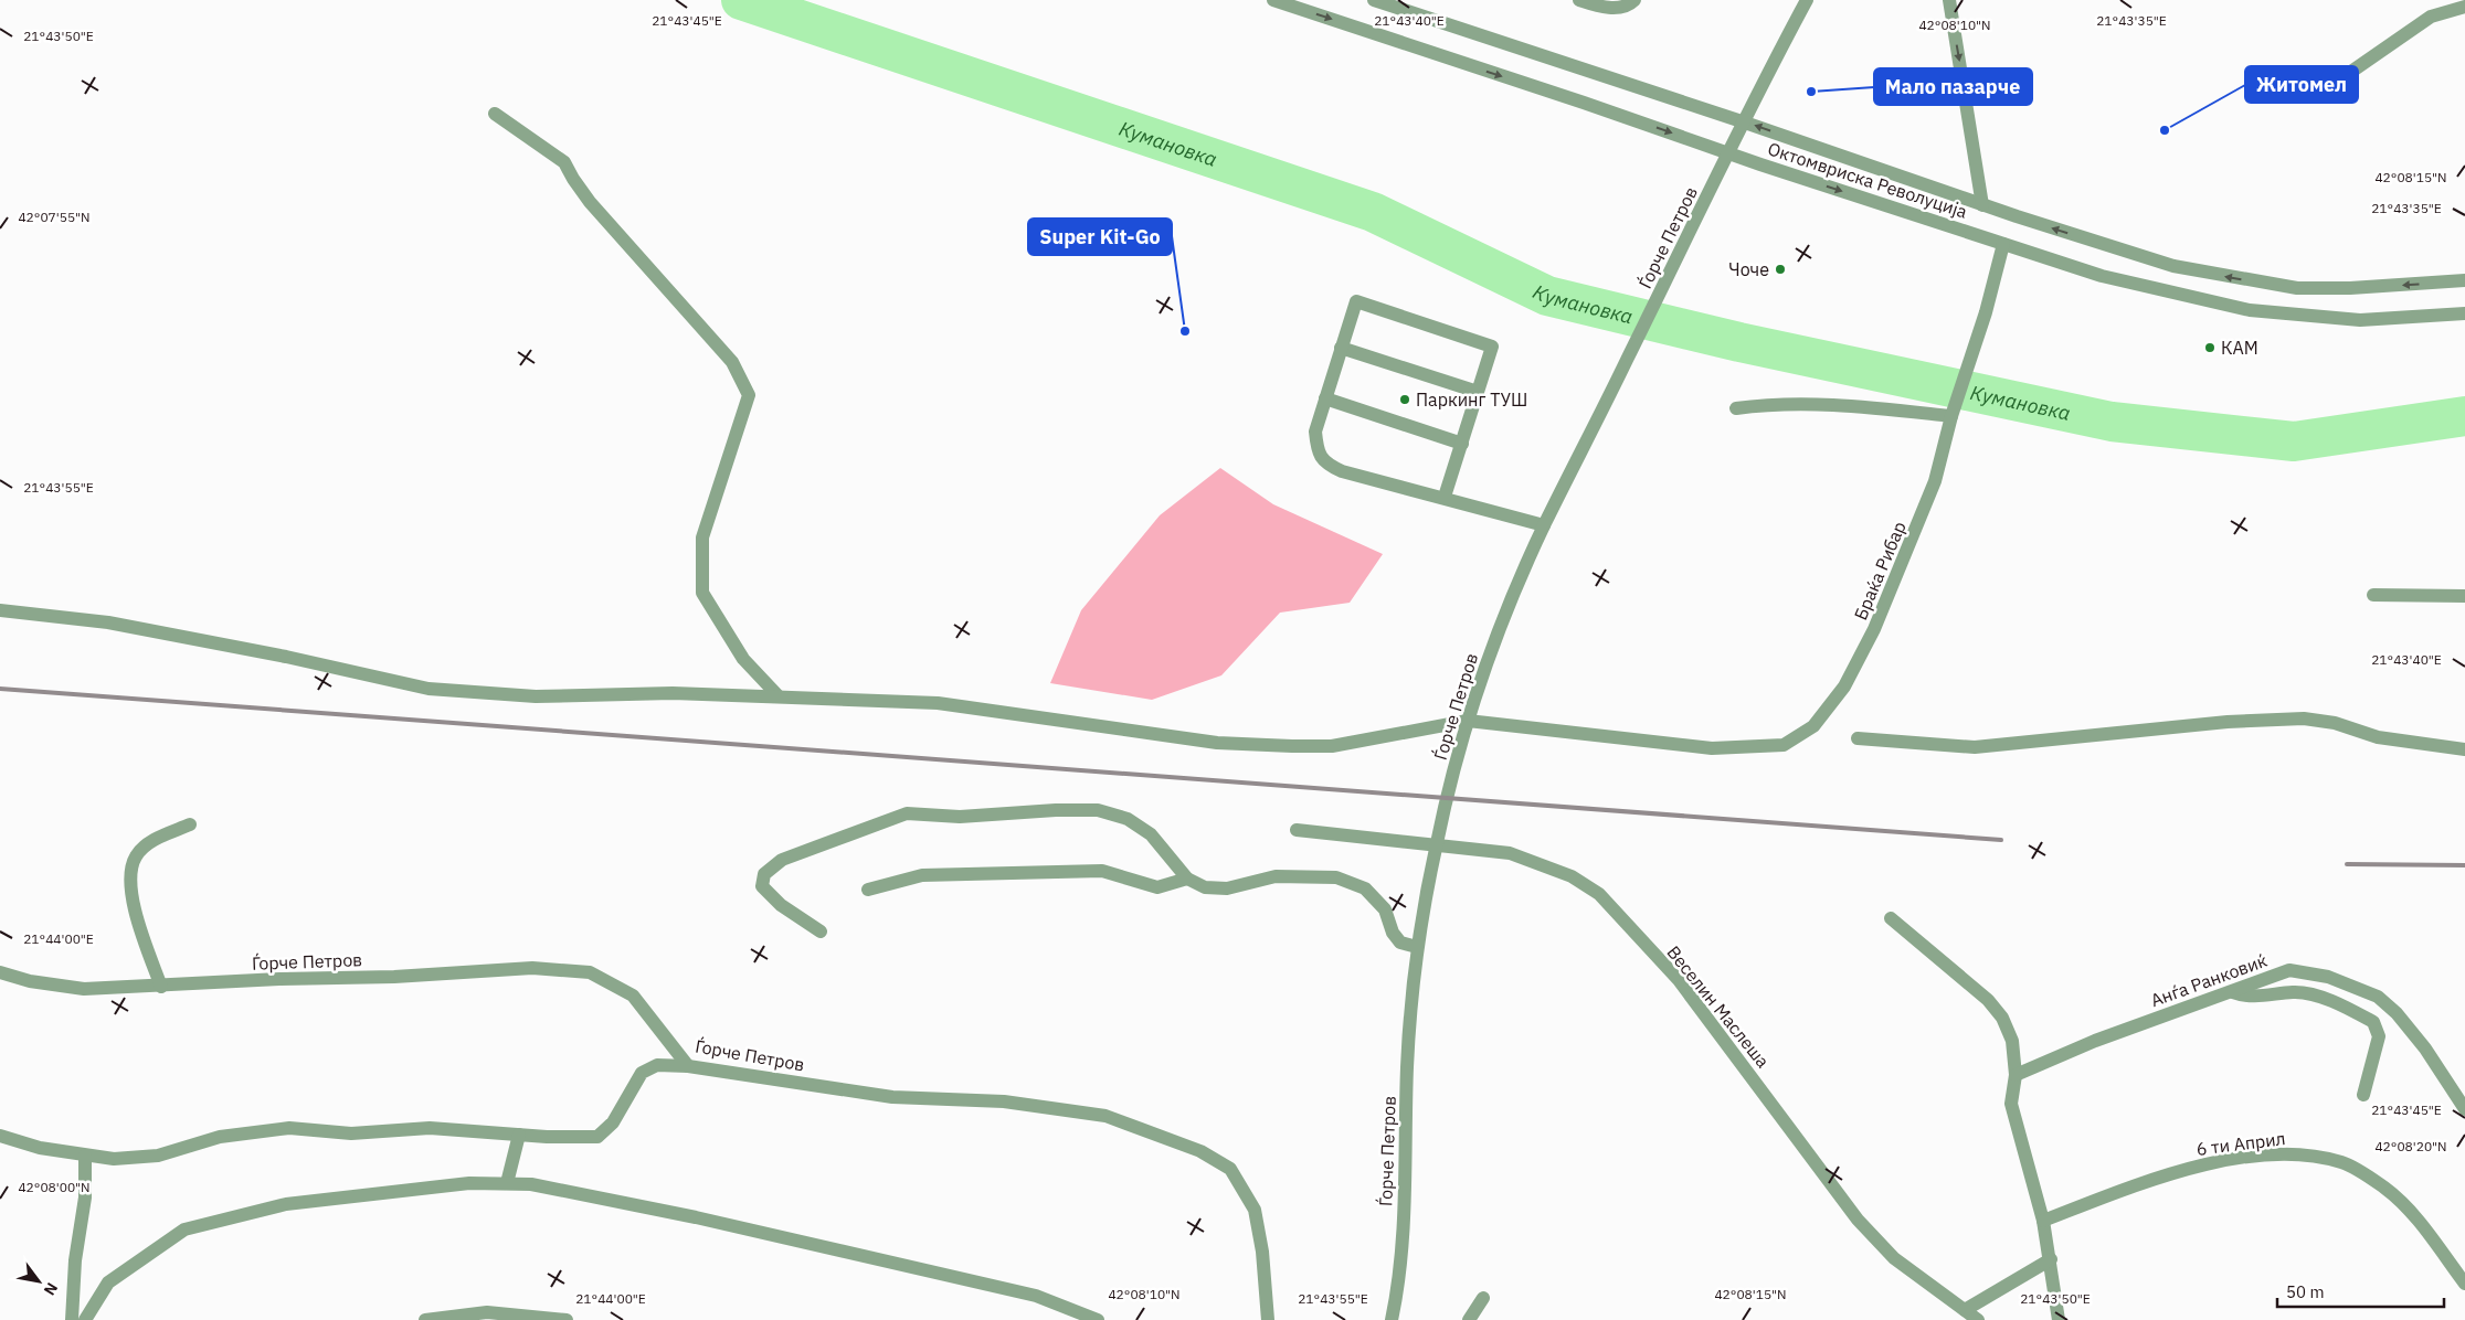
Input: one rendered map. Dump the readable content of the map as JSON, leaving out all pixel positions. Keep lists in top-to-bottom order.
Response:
{
  "streets": {
    "street": [
      "Октомвриска Револуција",
      "Ѓорче Петров",
      "Браќа Рибар",
      "Анѓа Ранковиќ",
      "Веселин Маслеша",
      "6 ти Април"
    ]
  },
  "crossings": [
    ["Октомвриска Револуција", "Ѓорче Петров"],
    ["Октомвриска Револуција", "Браќа Рибар"],
    ["Ѓорче Петров", "Браќа Рибар"]
  ],
  "water": ["Кумановка"],
  "places": [
    "Мало пазарче",
    "Житомел",
    "Чоче",
    "Super Kit-Go",
    "КАМ",
    "Паркинг ТУШ"
  ],
  "scale_bar": "50 m",
  "north": "bottom right",
  "coordinates": [
    "21°43'40\"E",
    "21°43'45\"E",
    "21°43'35\"E",
    "42°08'10\"N",
    "21°43'50\"E",
    "42°08'15\"N",
    "42°07'55\"N",
    "21°43'55\"E",
    "21°44'00\"E",
    "42°08'20\"N",
    "42°08'00\"N"
  ]
}
